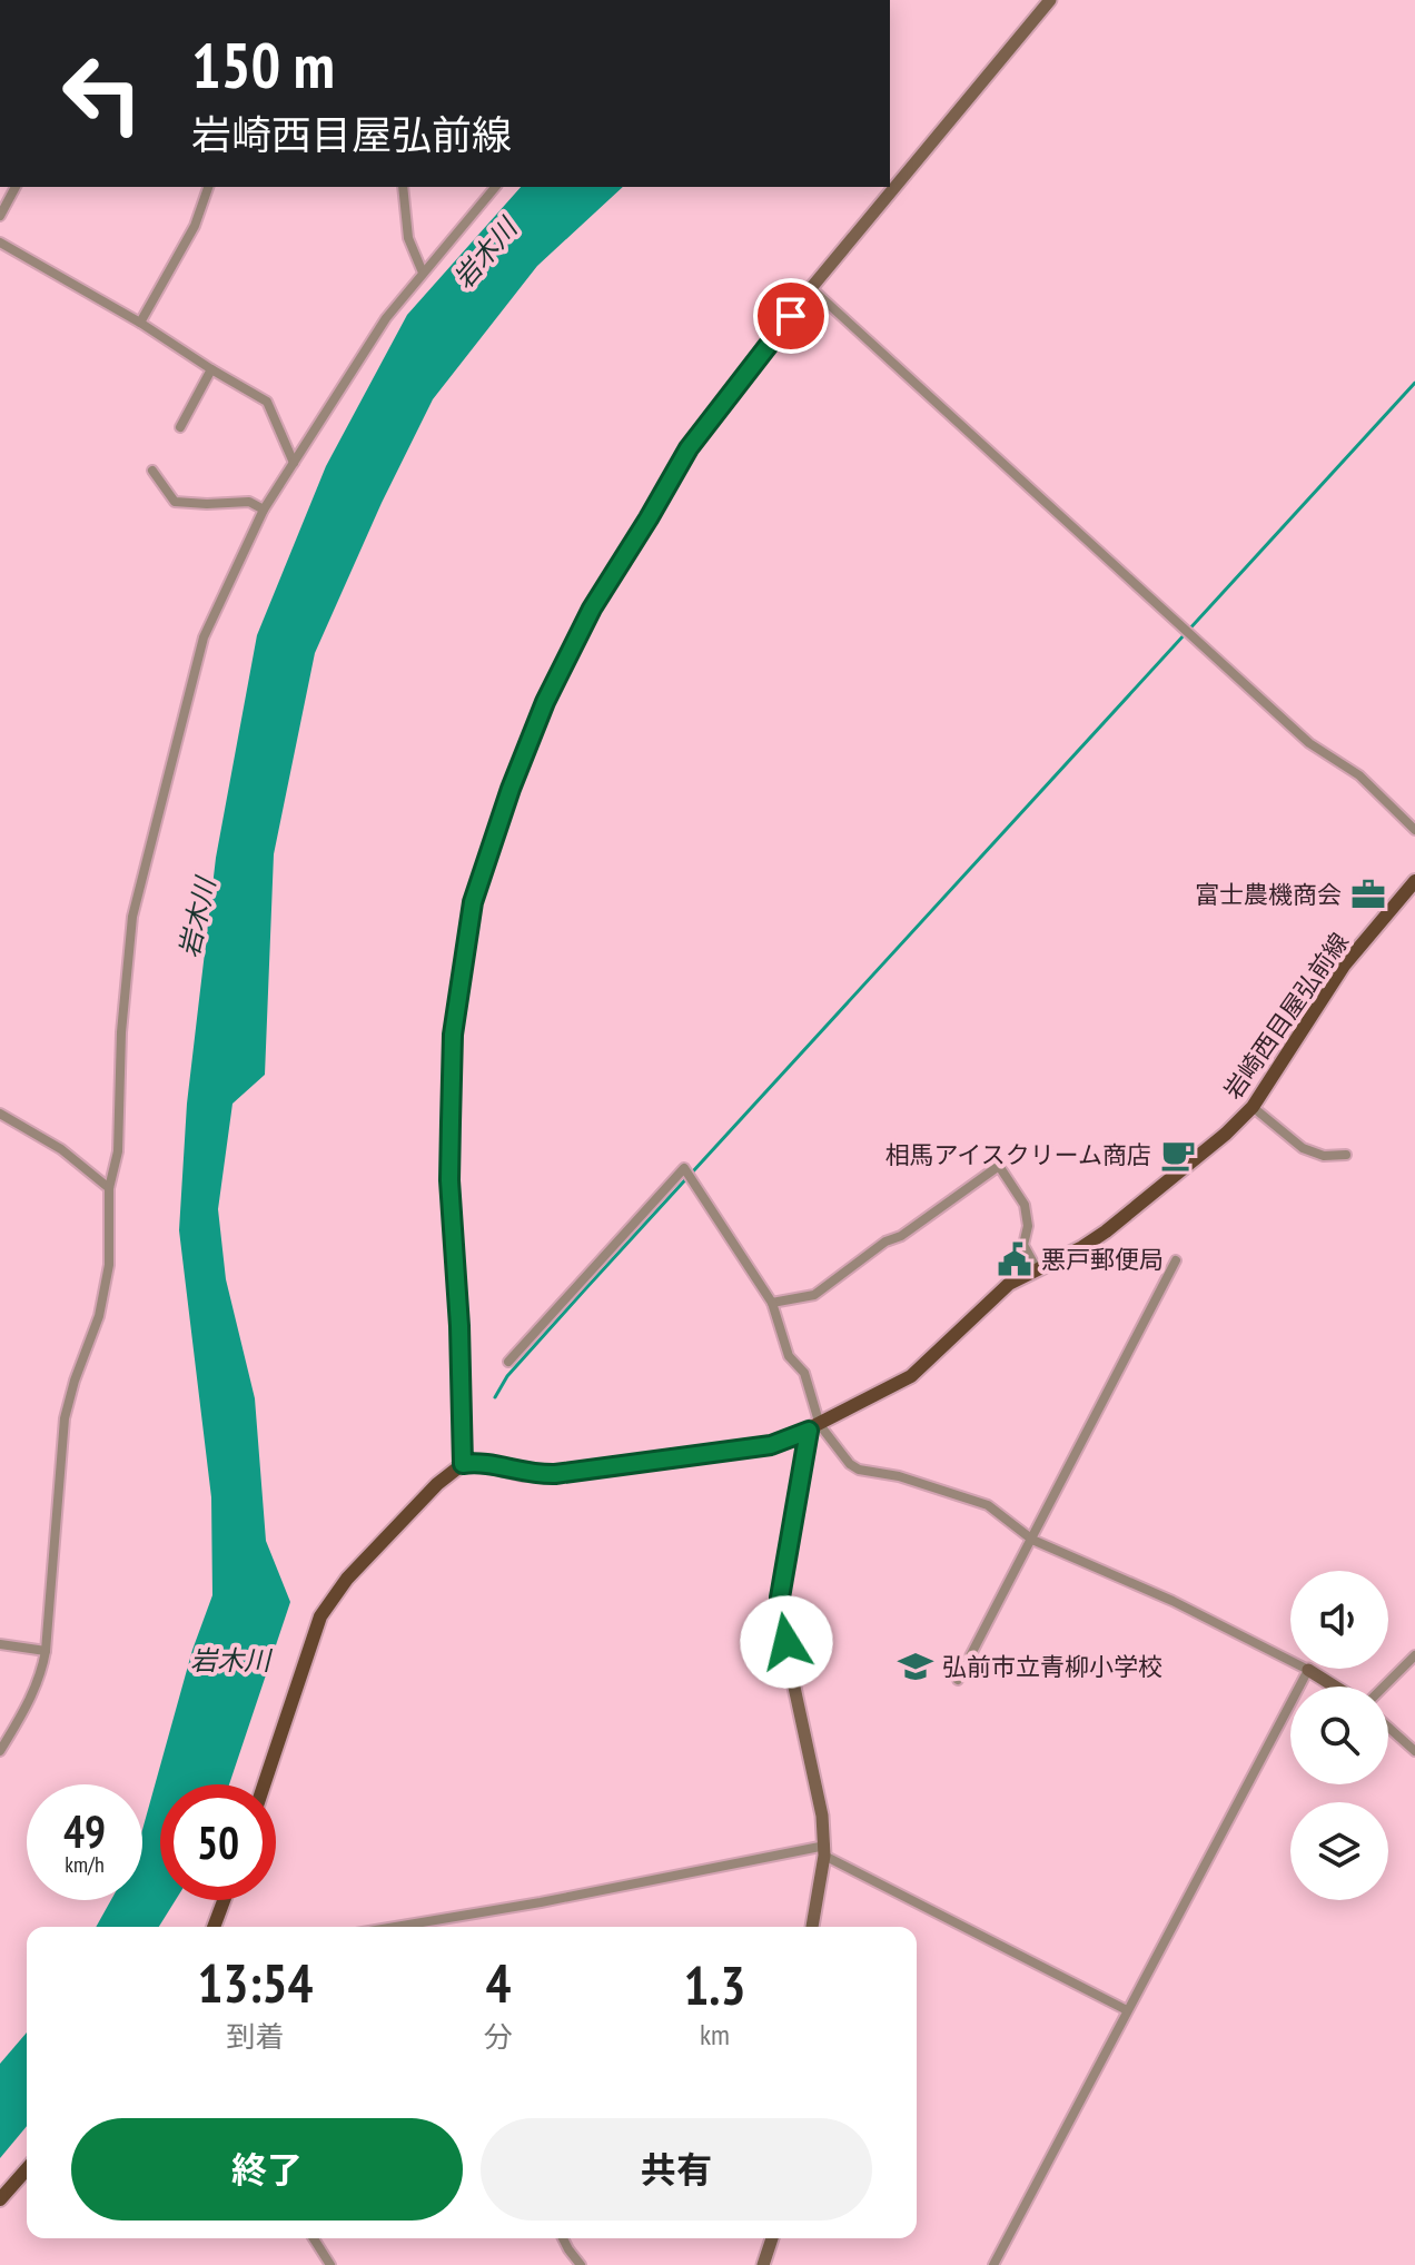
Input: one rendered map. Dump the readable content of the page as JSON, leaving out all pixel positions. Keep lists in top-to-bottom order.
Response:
{
  "streets": {
    "main road": ["岩崎西目屋弘前線"]
  },
  "water": ["岩木川"],
  "places": {
    "office": ["富士農機商会"],
    "cafe": ["相馬アイスクリーム商店"],
    "public building": ["悪戸郵便局"],
    "school or university": ["弘前市立青柳小学校"]
  },
  "page": {
    "turn": ["150 m", "岩崎西目屋弘前線"],
    "speed": "49 km/h",
    "limit": "50",
    "eta": [
      "13:54",
      "到着",
      "4",
      "分",
      "1.3",
      "km"
    ],
    "buttons": ["終了", "共有"]
  }
}
